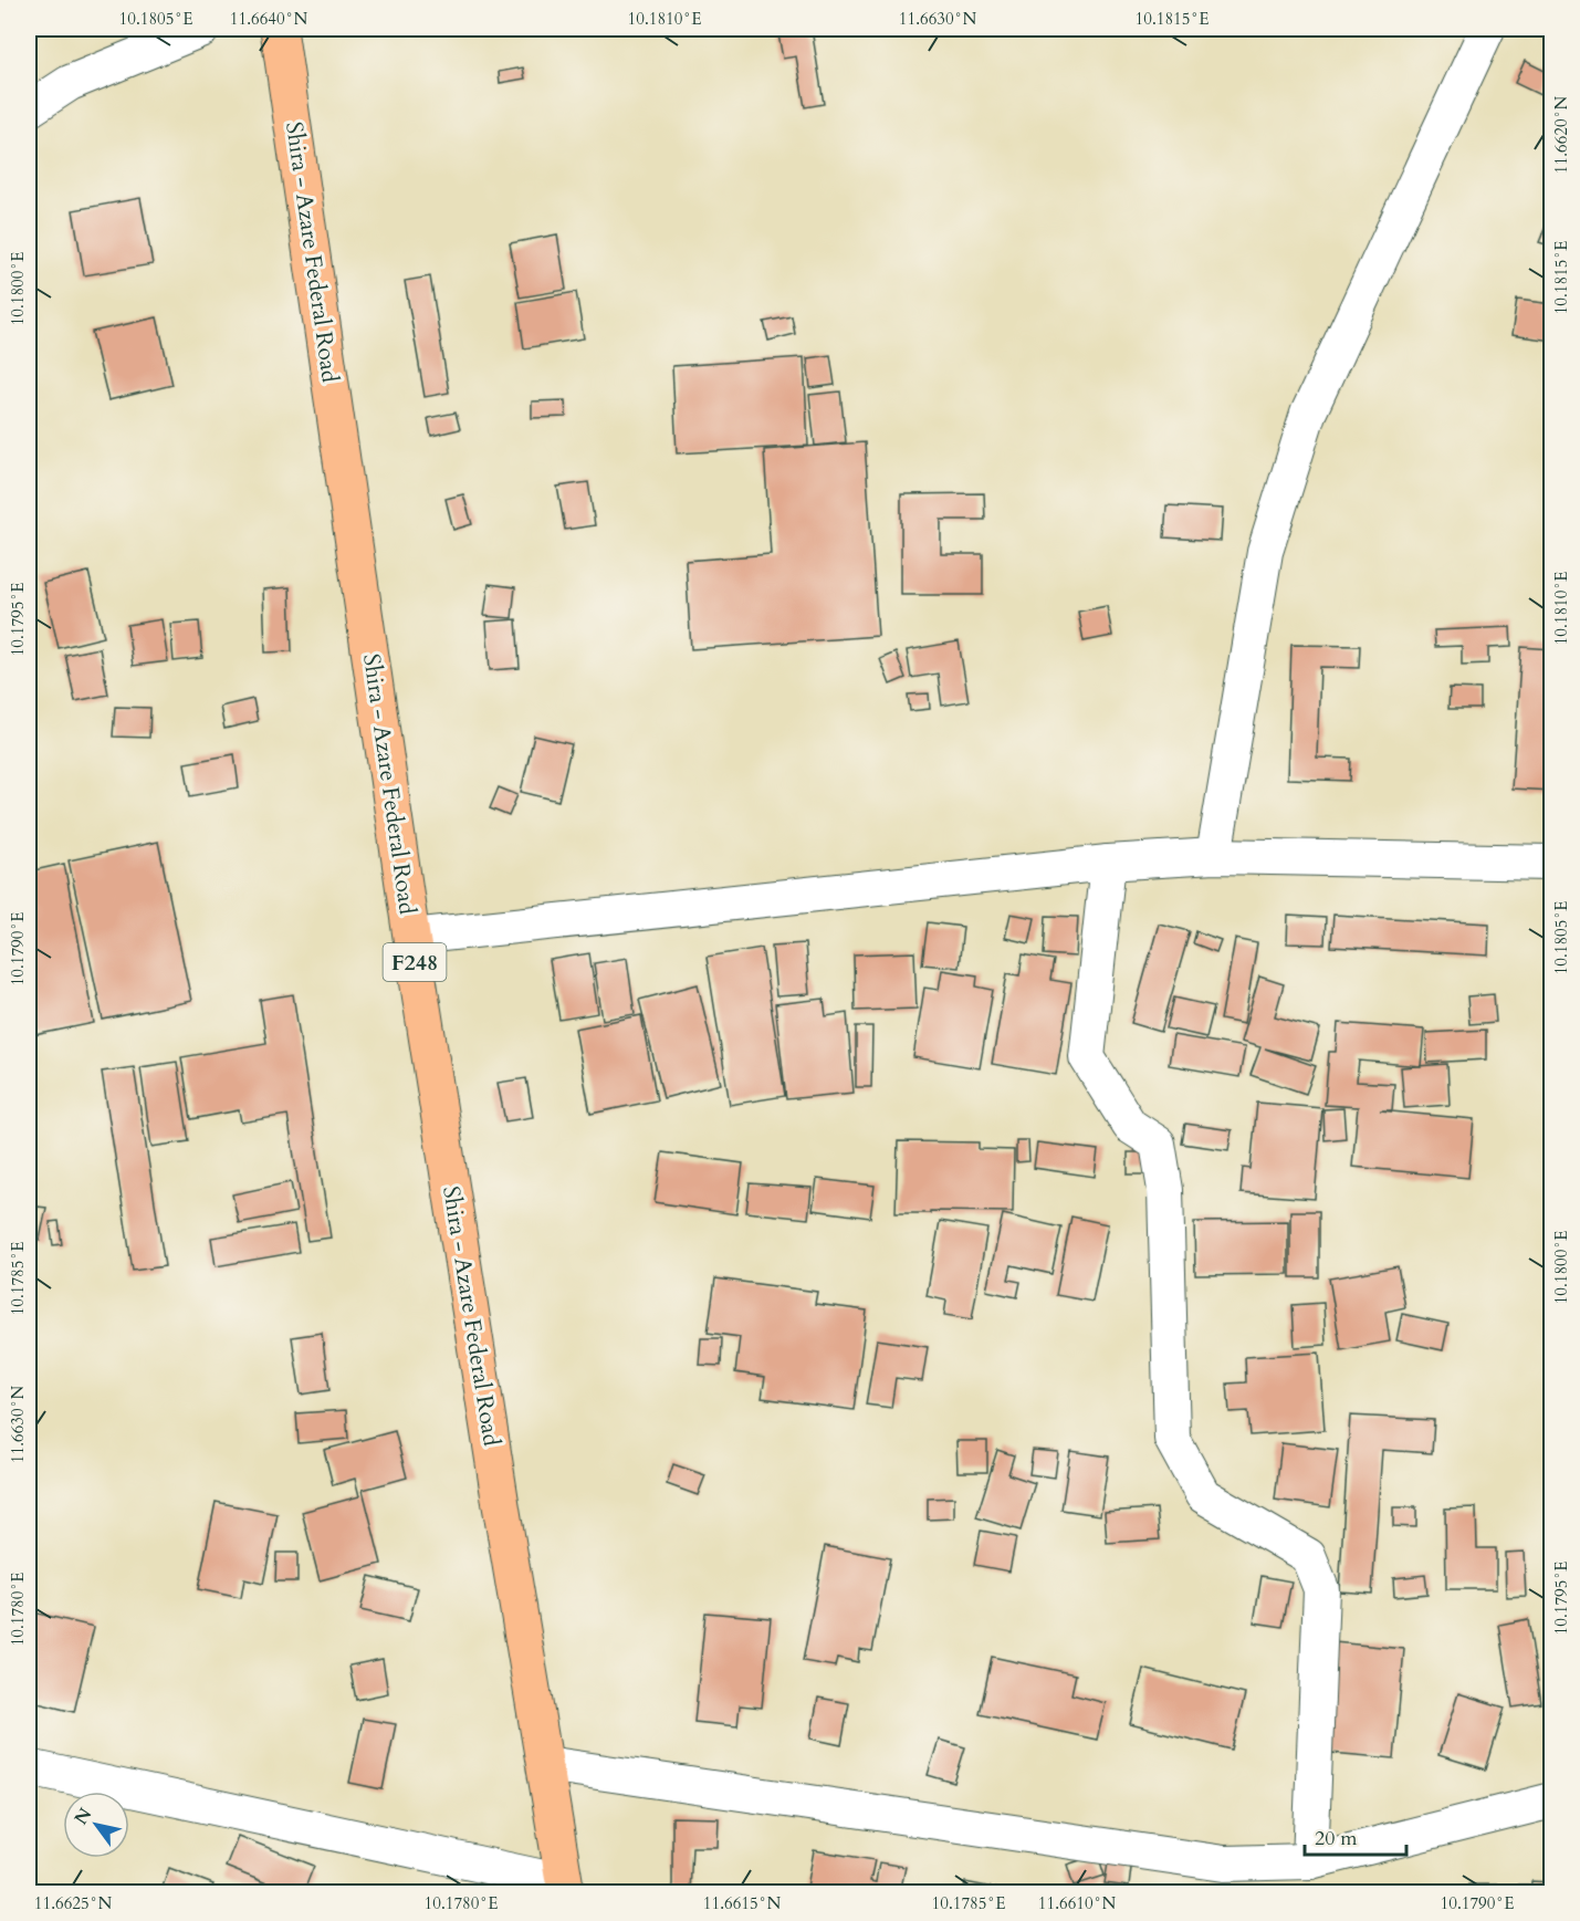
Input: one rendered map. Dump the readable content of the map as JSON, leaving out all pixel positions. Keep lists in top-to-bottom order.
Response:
{
  "streets": {
    "main road": ["Shira - Azare Federal Road", "F248"]
  },
  "scale_bar": "20 m",
  "north": "top left",
  "coordinates": [
    "10.1805°E",
    "11.6640°N",
    "10.1810°E",
    "11.6630°N",
    "10.1815°E",
    "11.6620°N",
    "10.1800°E",
    "10.1795°E",
    "10.1790°E",
    "10.1785°E",
    "10.1780°E",
    "11.6625°N",
    "11.6615°N",
    "11.6610°N"
  ]
}
